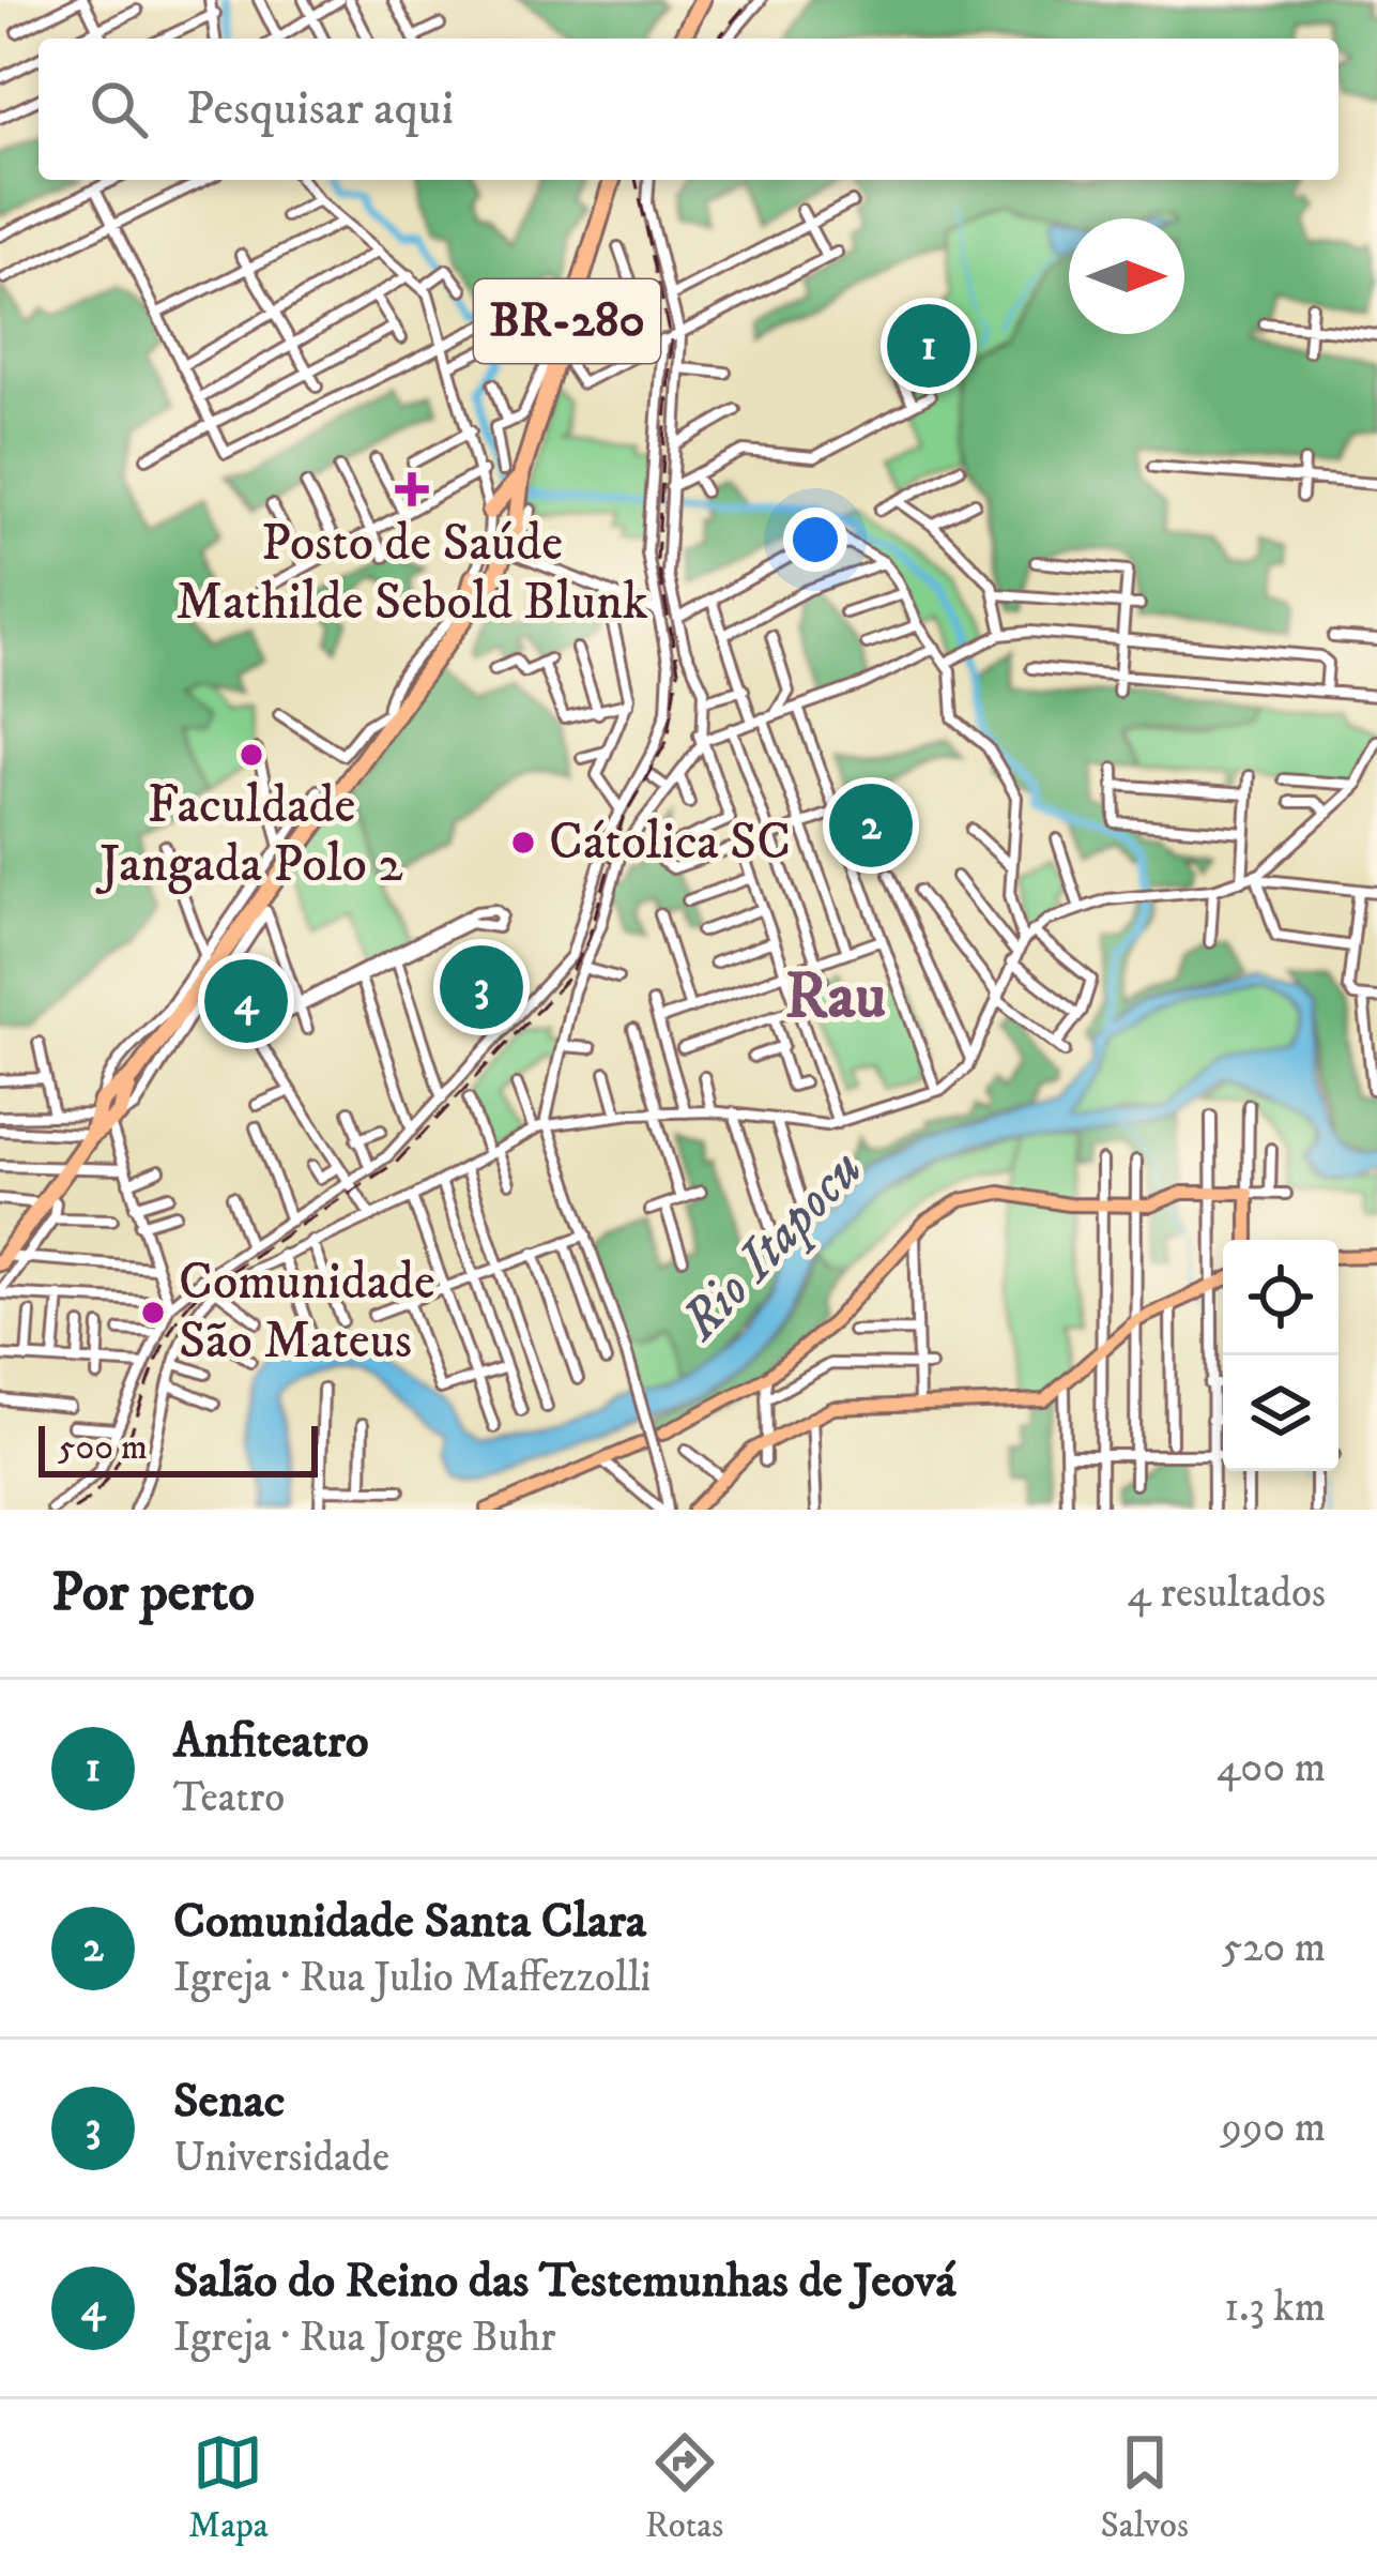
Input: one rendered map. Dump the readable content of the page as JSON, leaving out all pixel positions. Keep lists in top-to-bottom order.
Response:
{
  "streets": {
    "highway": ["BR-280"]
  },
  "districts": ["Rau"],
  "water": ["Rio Itapocu"],
  "places": {
    "health": ["Posto de Saúde Mathilde Sebold Blunk"],
    "other": ["Faculdade Jangada Polo 2", "Cátolica SC", "Comunidade São Mateus"]
  },
  "scale_bar": "500 m",
  "north": "right",
  "page": {
    "search": "Pesquisar aqui",
    "pins": [
      "1",
      "2",
      "3",
      "4"
    ],
    "scale": "500 m",
    "heading": ["Por perto", "4 resultados"],
    "list": [
      {
        "mark": "1",
        "name": "Anfiteatro",
        "note": "Teatro",
        "value": "400 m"
      },
      {
        "mark": "2",
        "name": "Comunidade Santa Clara",
        "note": "Igreja · Rua Julio Maffezzolli",
        "value": "520 m"
      },
      {
        "mark": "3",
        "name": "Senac",
        "note": "Universidade",
        "value": "990 m"
      },
      {
        "mark": "4",
        "name": "Salão do Reino das Testemunhas de Jeová",
        "note": "Igreja · Rua Jorge Buhr",
        "value": "1.3 km"
      }
    ],
    "nav": ["Mapa", "Rotas", "Salvos"]
  }
}
